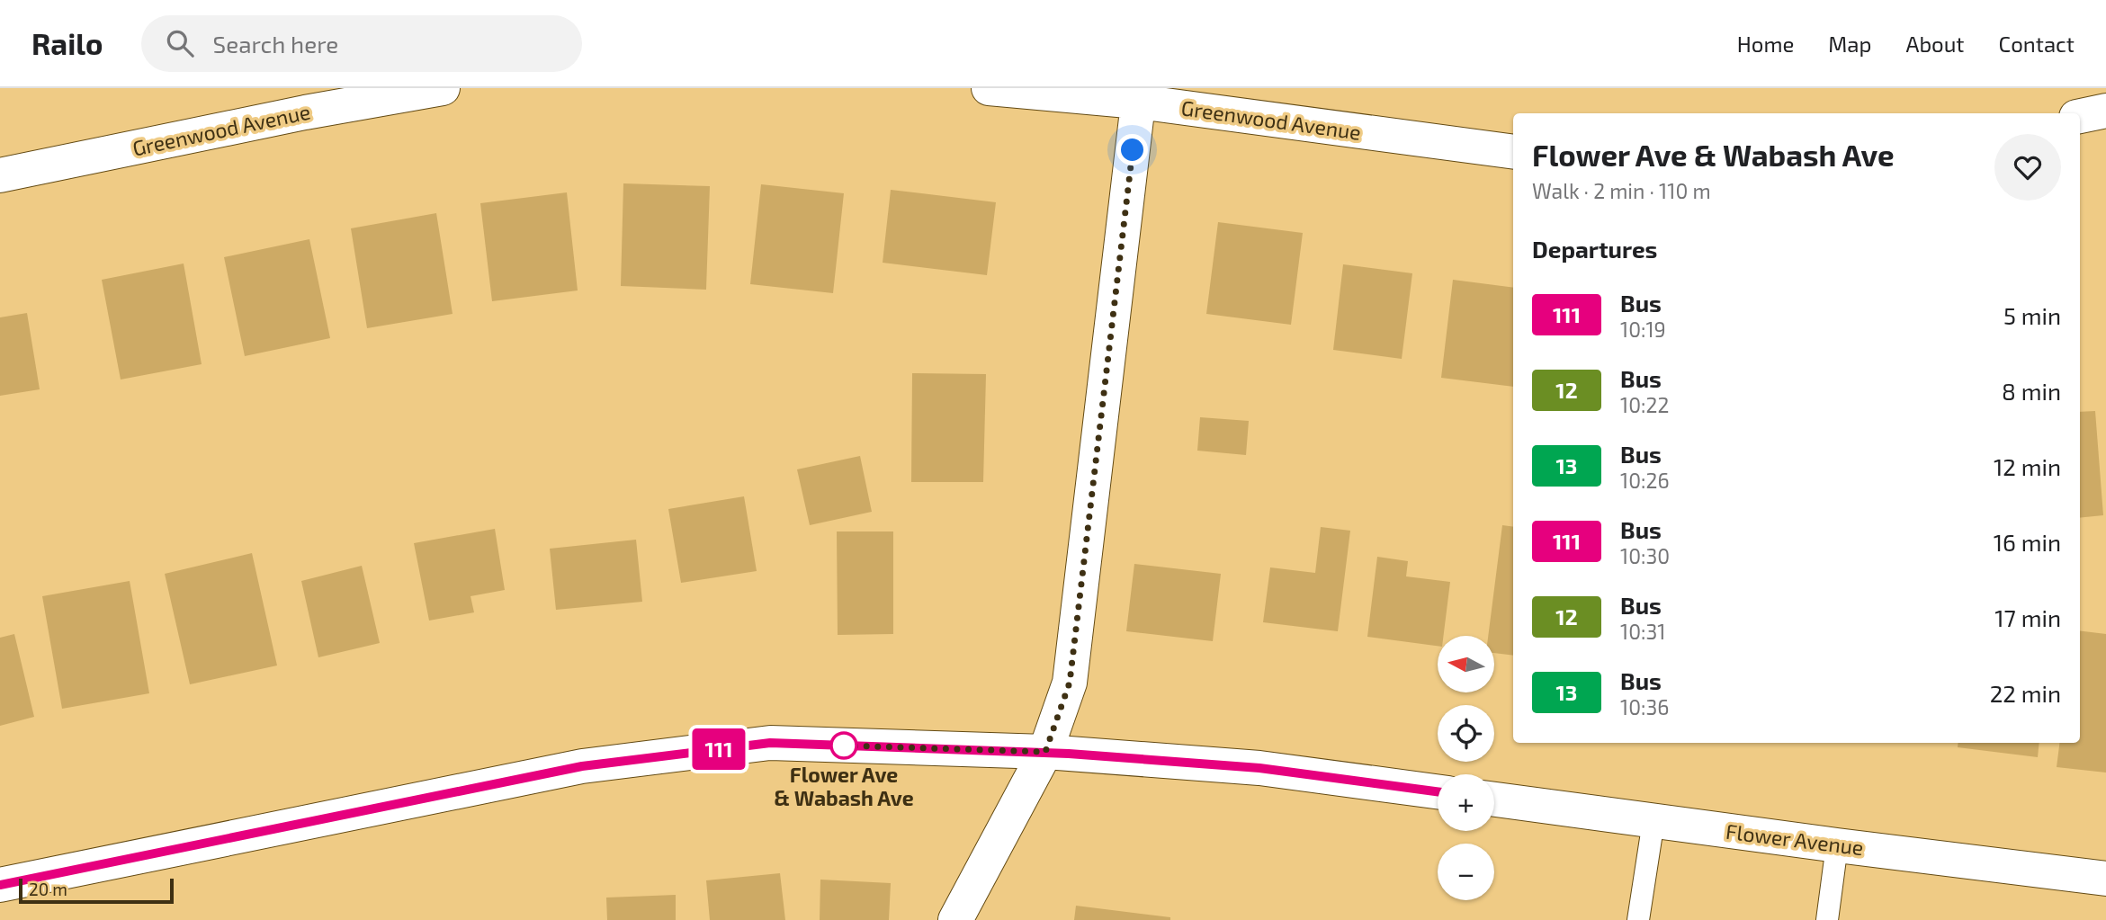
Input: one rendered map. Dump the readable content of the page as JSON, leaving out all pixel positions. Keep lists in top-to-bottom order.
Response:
{
  "streets": {
    "street": ["Greenwood Avenue", "Flower Avenue"]
  },
  "places": ["Flower Ave & Wabash Ave"],
  "lines": ["bus line 111"],
  "scale_bar": "20 m",
  "north": "left",
  "page": {
    "header": "Railo",
    "search": "Search here",
    "nav": [
      "Home",
      "Map",
      "About",
      "Contact"
    ],
    "on_map": "111",
    "heading": [
      ["Flower Ave & Wabash Ave", "Walk · 2 min · 110 m"],
      "Departures"
    ],
    "list": [
      {
        "mark": "111",
        "name": "Bus",
        "note": "10:19",
        "value": "5 min"
      },
      {
        "mark": "12",
        "name": "Bus",
        "note": "10:22",
        "value": "8 min"
      },
      {
        "mark": "13",
        "name": "Bus",
        "note": "10:26",
        "value": "12 min"
      },
      {
        "mark": "111",
        "name": "Bus",
        "note": "10:30",
        "value": "16 min"
      },
      {
        "mark": "12",
        "name": "Bus",
        "note": "10:31",
        "value": "17 min"
      },
      {
        "mark": "13",
        "name": "Bus",
        "note": "10:36",
        "value": "22 min"
      }
    ],
    "map_buttons": ["+", "−"],
    "scale": "20 m"
  }
}
